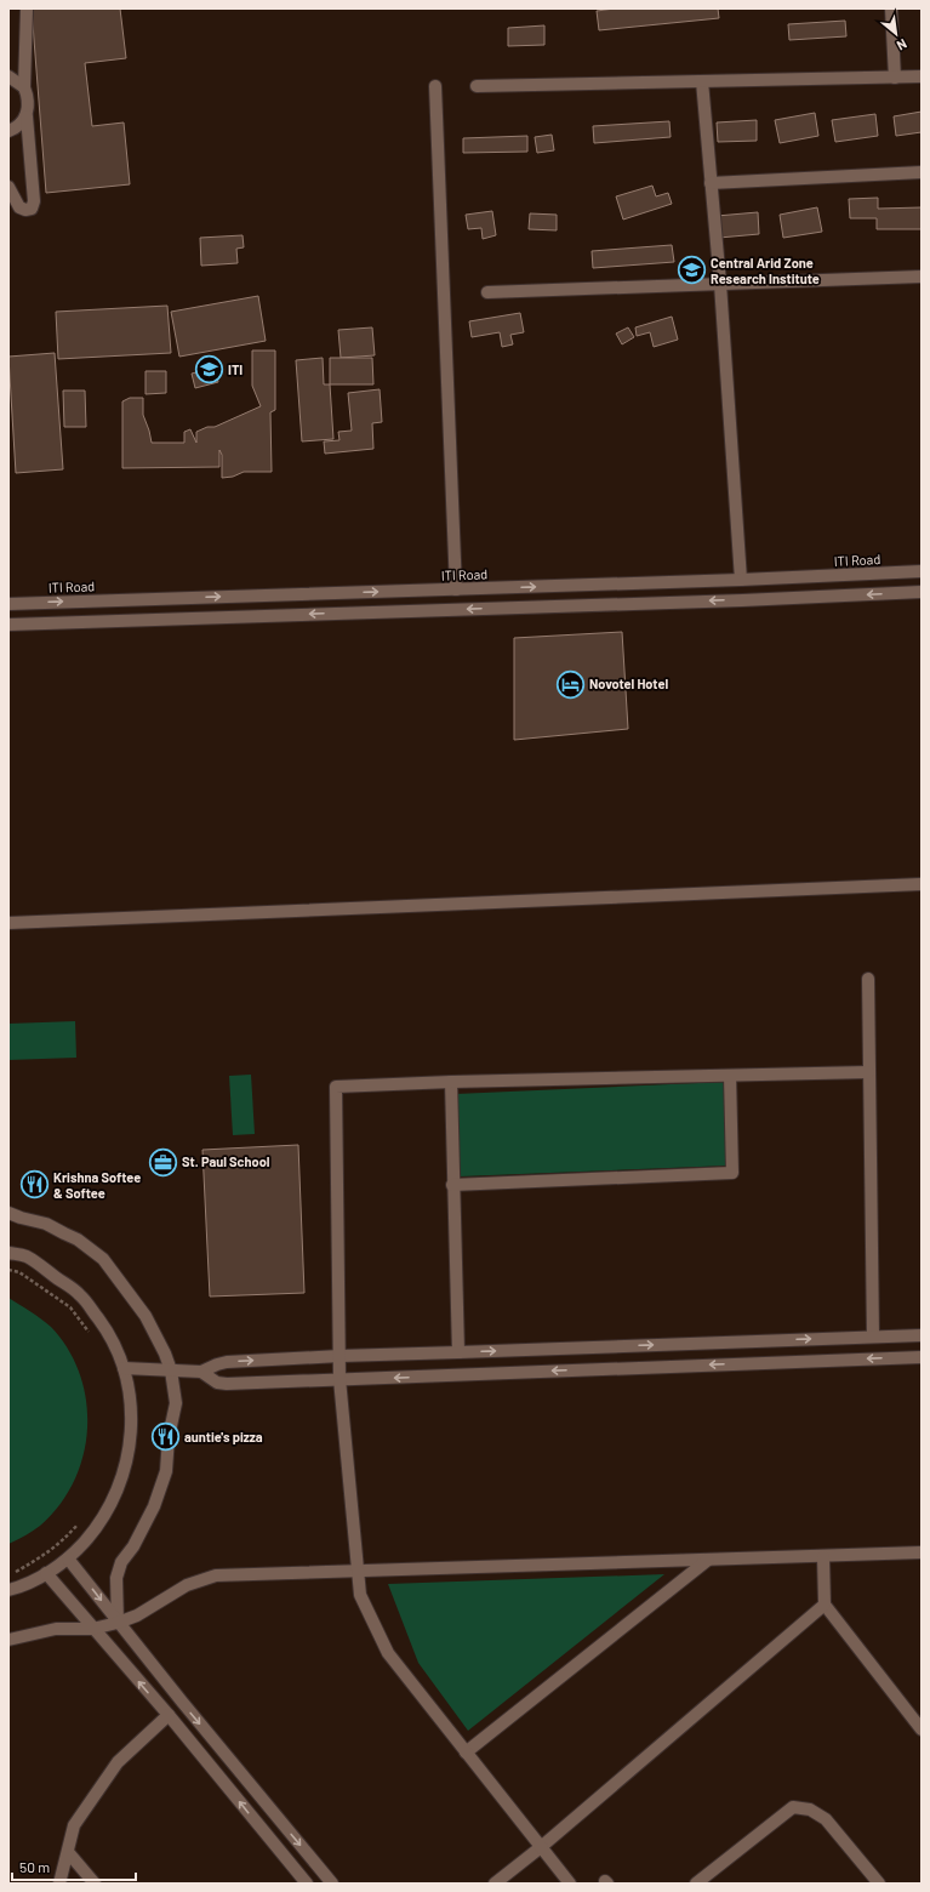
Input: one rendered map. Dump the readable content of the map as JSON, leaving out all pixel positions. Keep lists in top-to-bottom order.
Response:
{
  "streets": {
    "street": ["ITI Road"]
  },
  "places": {
    "school or university": ["Central Arid Zone Research Institute", "ITI"],
    "hotel": ["Novotel Hotel"],
    "office": ["St. Paul School"],
    "restaurant": ["Krishna Softee & Softee", "auntie's pizza"]
  },
  "scale_bar": "50 m",
  "north": "bottom right"
}
